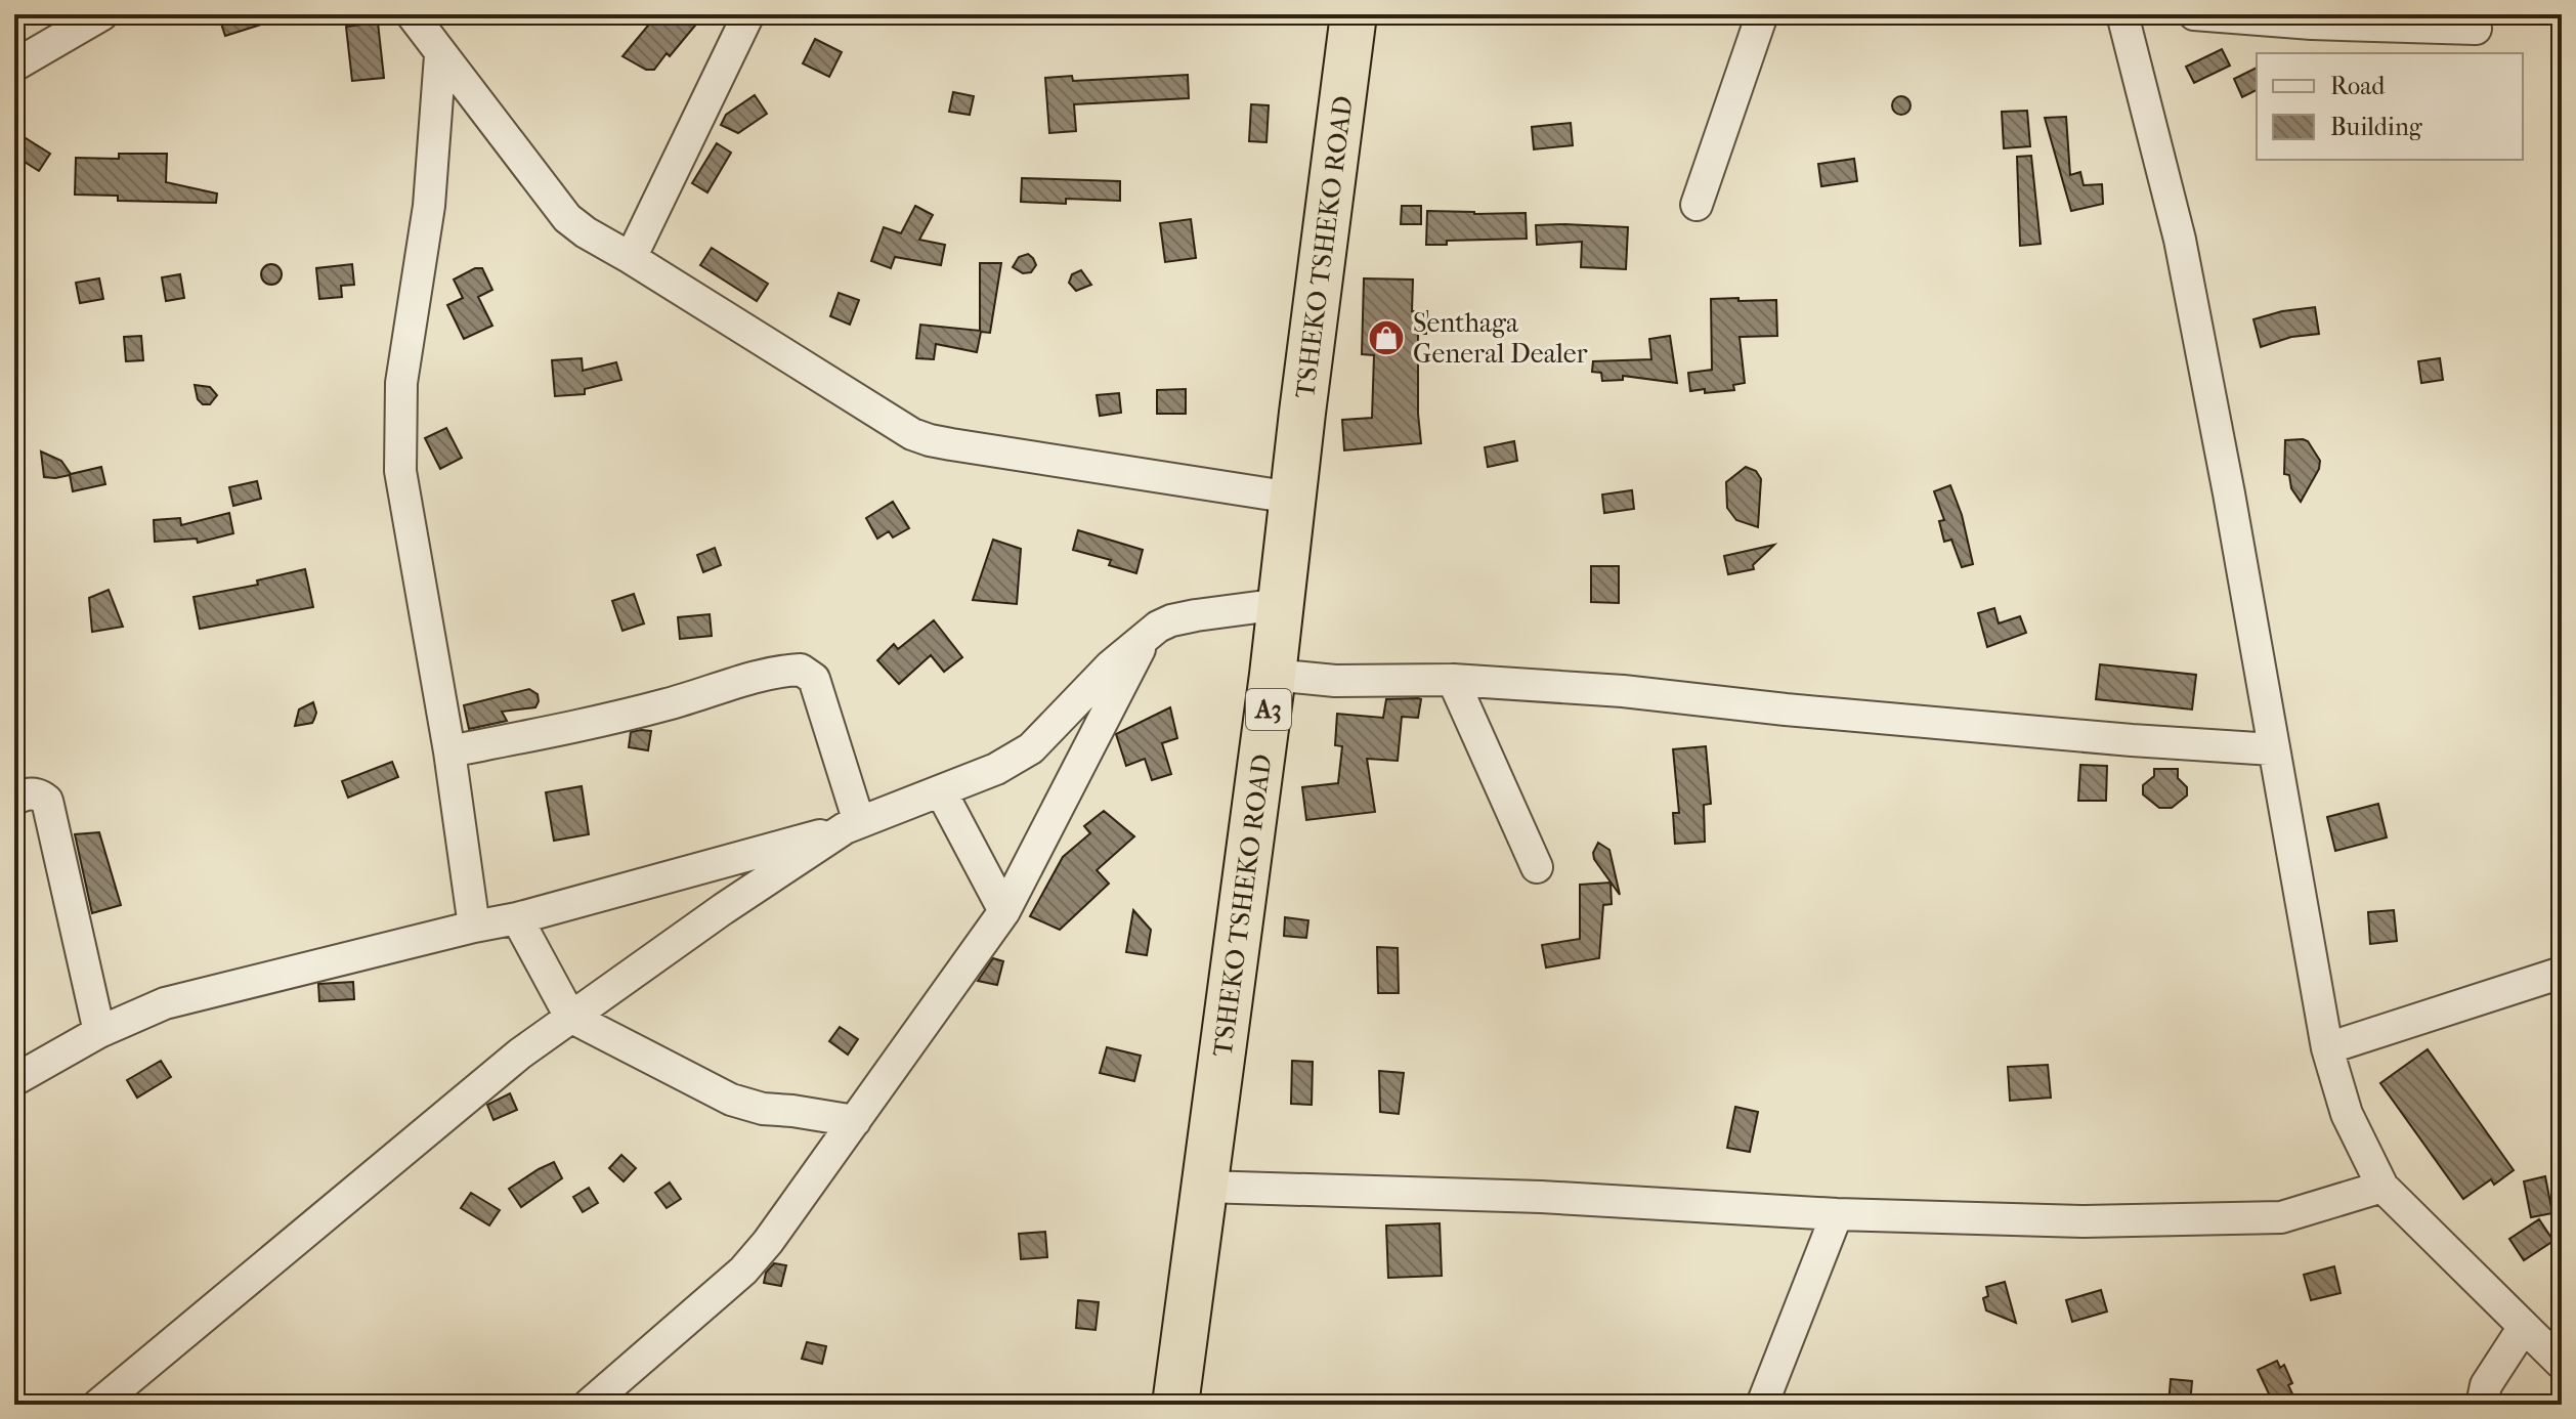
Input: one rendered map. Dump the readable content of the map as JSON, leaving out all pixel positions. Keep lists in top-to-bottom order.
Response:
{
  "streets": {
    "highway": ["TSHEKO TSHEKO ROAD", "A3"]
  },
  "places": {
    "shop": ["Senthaga General Dealer"]
  },
  "legend": ["Road", "Building"]
}
